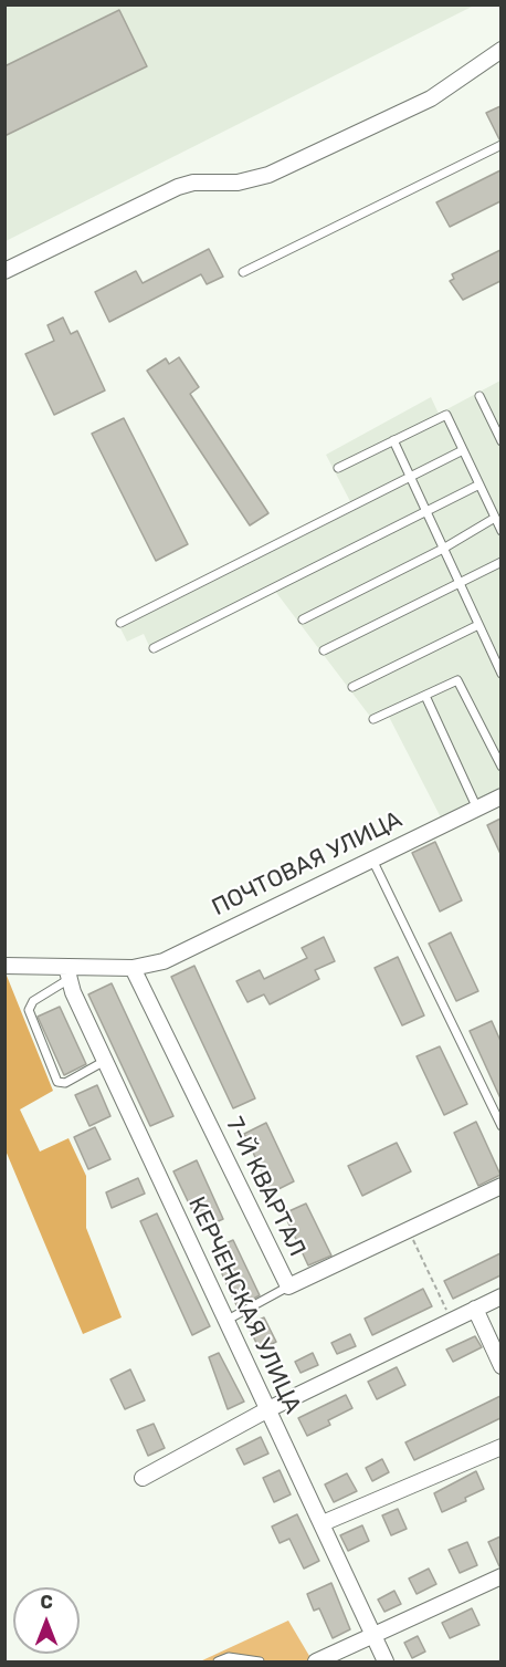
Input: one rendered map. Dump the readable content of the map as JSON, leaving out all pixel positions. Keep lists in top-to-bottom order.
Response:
{
  "streets": {
    "street": ["ПОЧТОВАЯ УЛИЦА", "7-Й КВАРТАЛ", "КЕРЧЕНСКАЯ УЛИЦА"]
  },
  "crossings": [
    ["ПОЧТОВАЯ УЛИЦА", "7-Й КВАРТАЛ"],
    ["ПОЧТОВАЯ УЛИЦА", "КЕРЧЕНСКАЯ УЛИЦА"]
  ],
  "north": "top"
}
